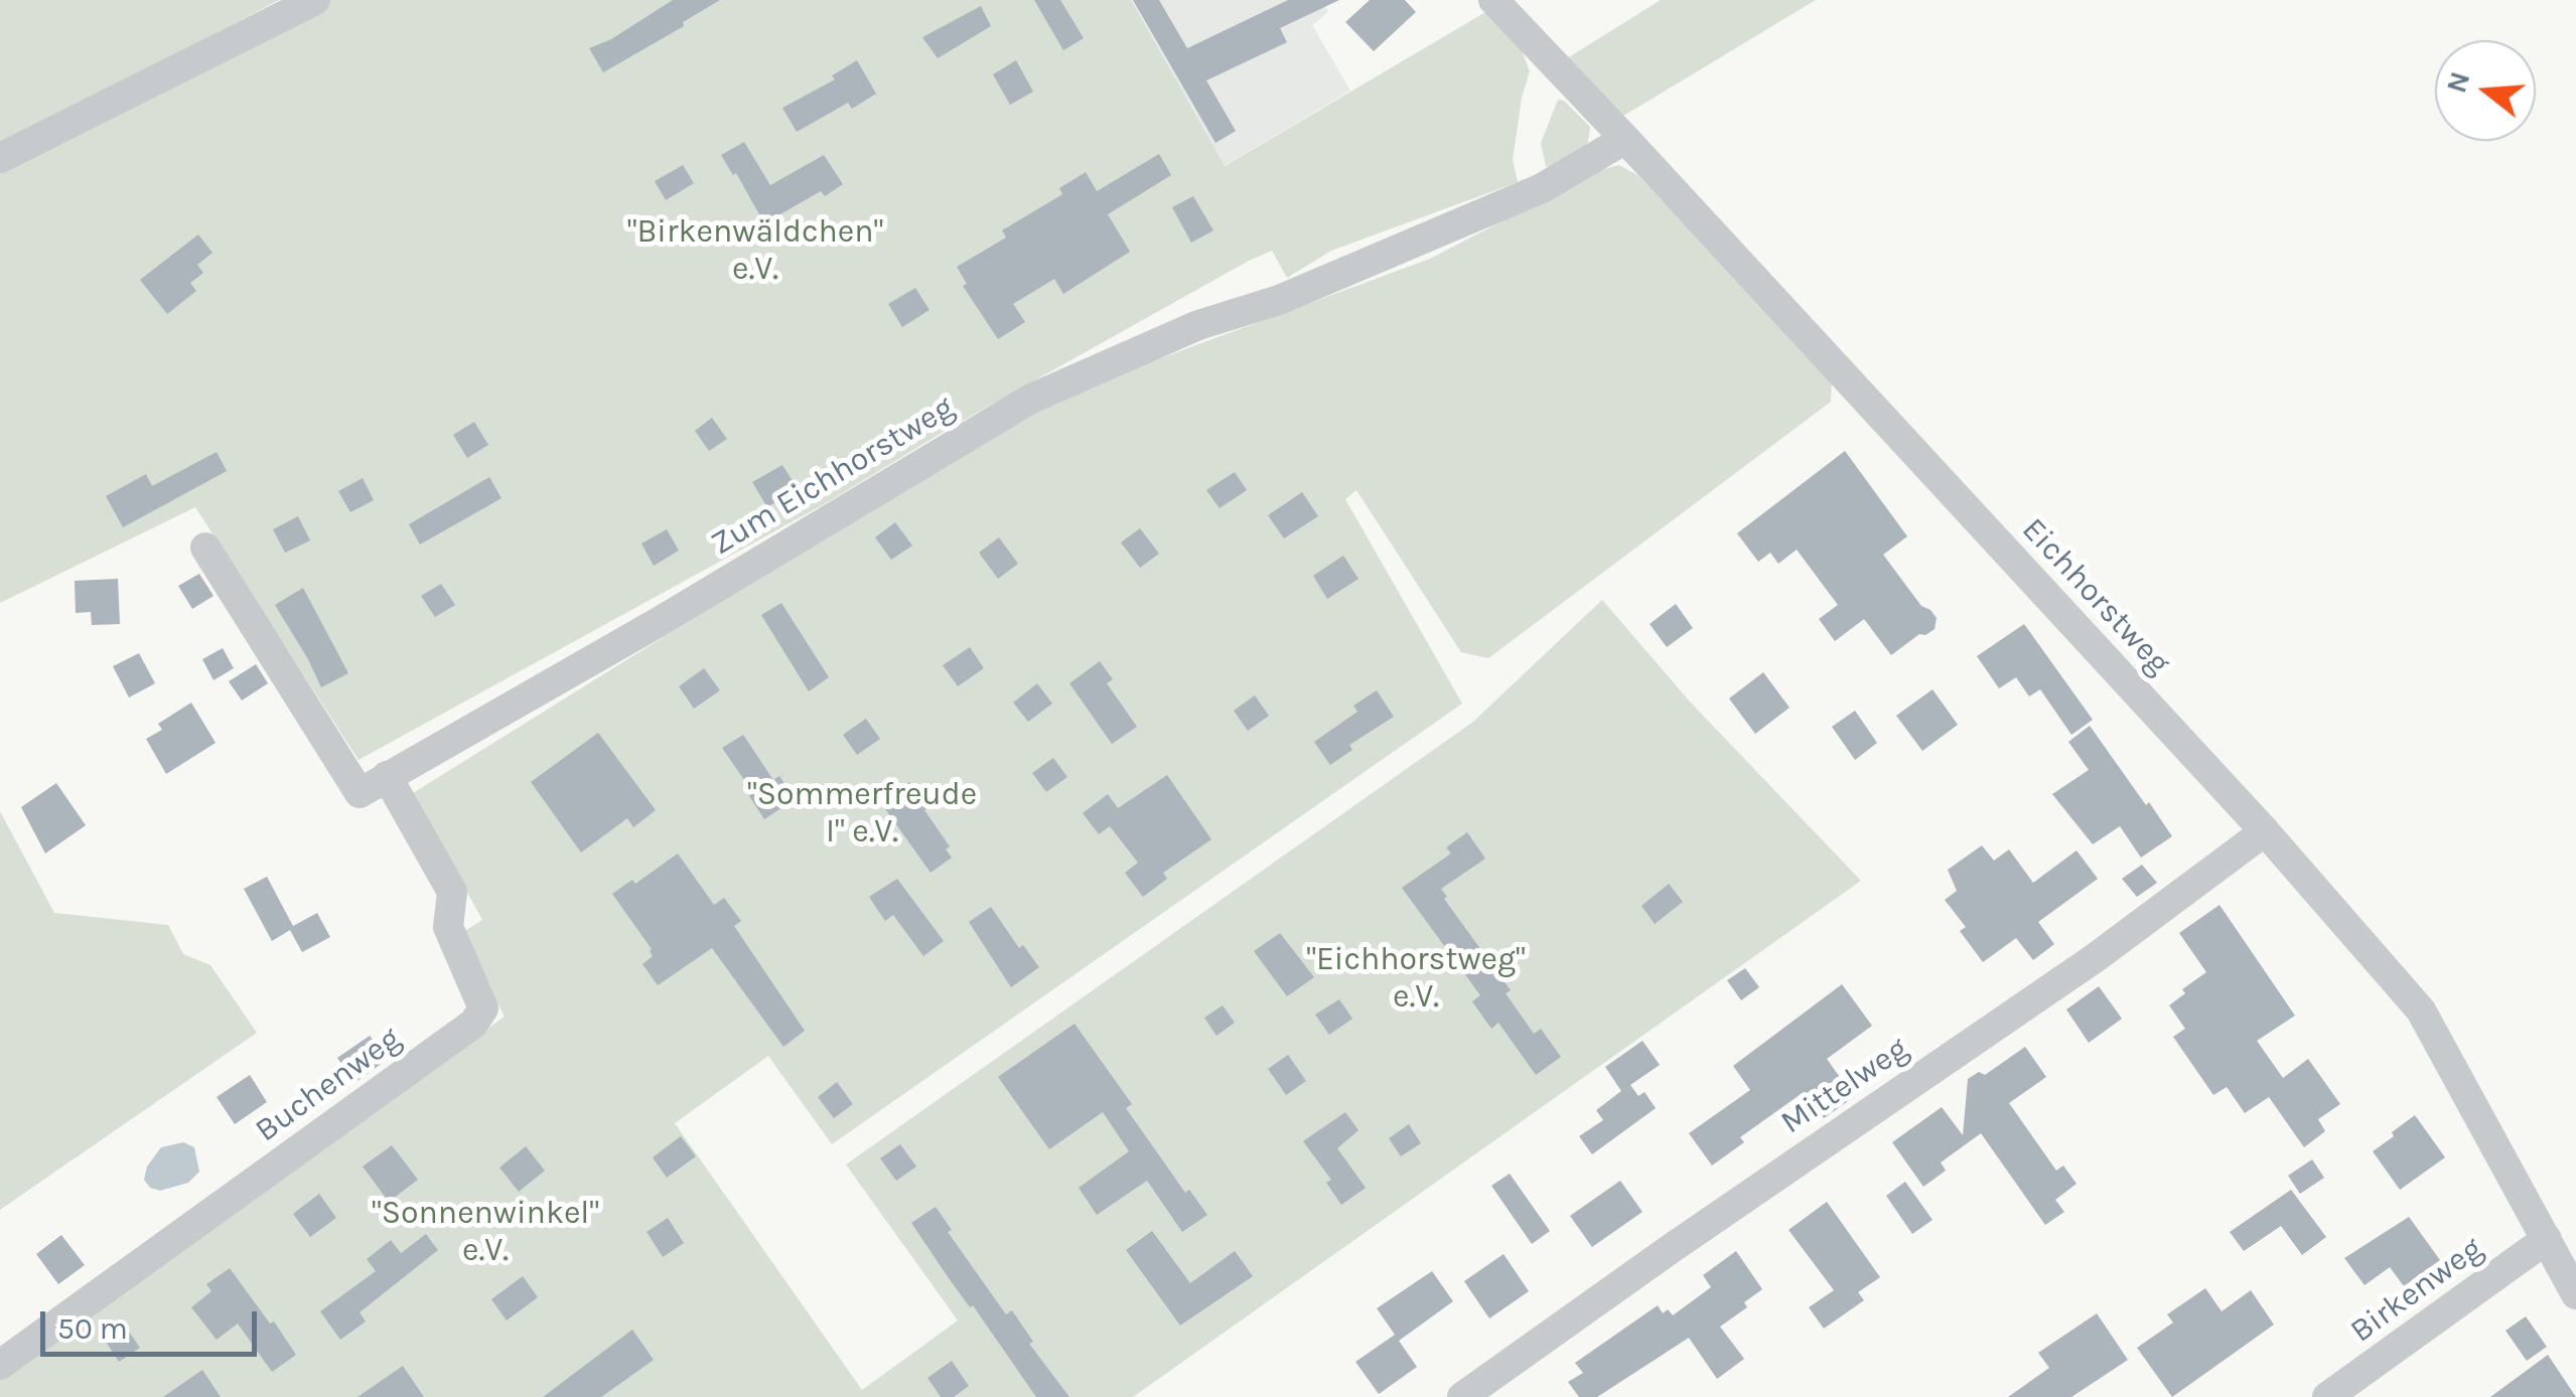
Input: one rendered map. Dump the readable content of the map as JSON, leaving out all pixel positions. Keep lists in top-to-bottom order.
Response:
{
  "streets": {
    "street": [
      "Zum Eichhorstweg",
      "Eichhorstweg",
      "Buchenweg",
      "Mittelweg",
      "Birkenweg"
    ]
  },
  "crossings": [
    ["Zum Eichhorstweg", "Eichhorstweg"],
    ["Zum Eichhorstweg", "Buchenweg"],
    ["Eichhorstweg", "Mittelweg"],
    ["Eichhorstweg", "Birkenweg"]
  ],
  "parks": [
    "\"Birkenwäldchen\" e.V.",
    "\"Sommerfreude I\" e.V.",
    "\"Eichhorstweg\" e.V.",
    "\"Sonnenwinkel\" e.V."
  ],
  "scale_bar": "50 m",
  "north": "left"
}
